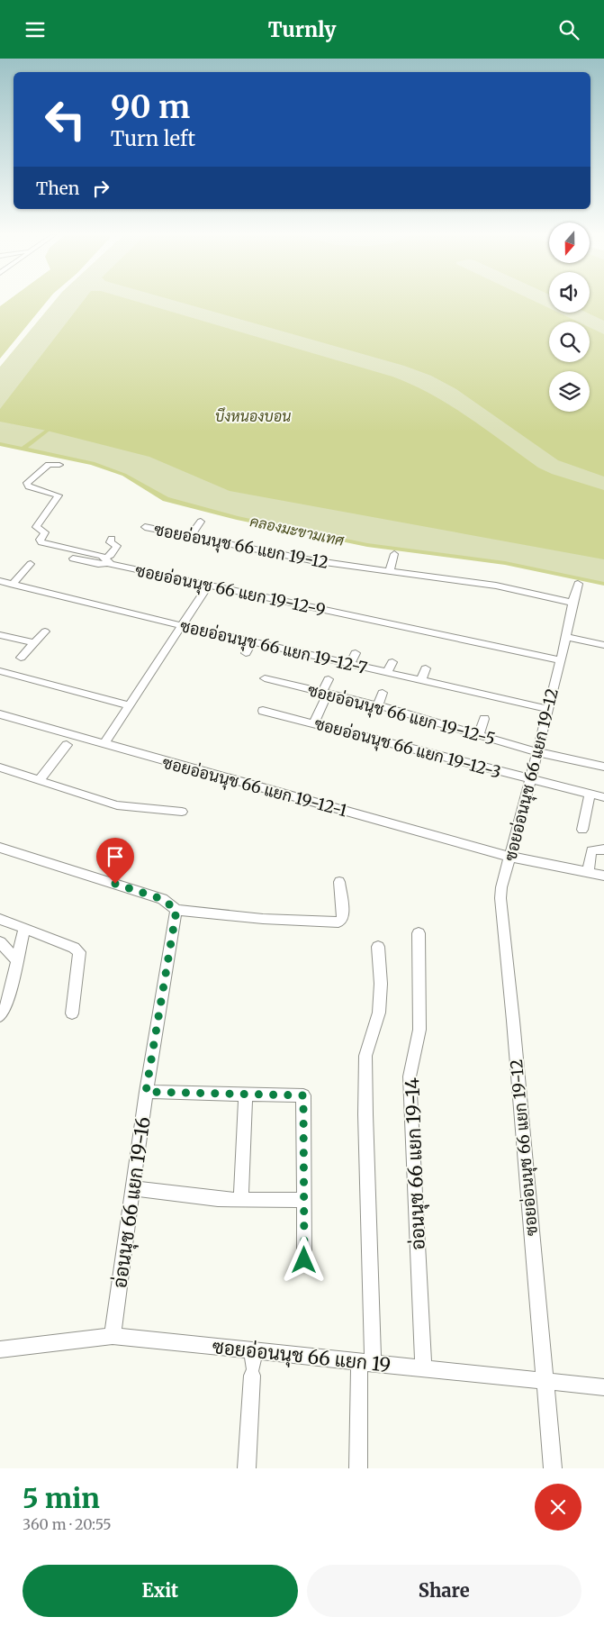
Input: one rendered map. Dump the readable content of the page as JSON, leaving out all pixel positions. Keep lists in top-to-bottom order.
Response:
{
  "streets": {
    "street": [
      "ซอยอ่อนนุช 66 แยก 19-12",
      "ซอยอ่อนนุช 66 แยก 19-12-9",
      "ซอยอ่อนนุช 66 แยก 19-12-7",
      "ซอยอ่อนนุช 66 แยก 19-12-5",
      "ซอยอ่อนนุช 66 แยก 19-12-3",
      "ซอยอ่อนนุช 66 แยก 19-12-1",
      "อ่อนนุช 66 แยก 19-14",
      "อ่อนนุช 66 แยก 19-16",
      "ซอยอ่อนนุช 66 แยก 19"
    ]
  },
  "crossings": [
    ["ซอยอ่อนนุช 66 แยก 19-12", "ซอยอ่อนนุช 66 แยก 19-12-9"],
    ["ซอยอ่อนนุช 66 แยก 19-12", "ซอยอ่อนนุช 66 แยก 19-12-7"],
    ["ซอยอ่อนนุช 66 แยก 19-12", "ซอยอ่อนนุช 66 แยก 19-12-5"],
    ["ซอยอ่อนนุช 66 แยก 19-12", "ซอยอ่อนนุช 66 แยก 19-12-3"],
    ["ซอยอ่อนนุช 66 แยก 19-12", "ซอยอ่อนนุช 66 แยก 19-12-1"],
    ["ซอยอ่อนนุช 66 แยก 19-12", "ซอยอ่อนนุช 66 แยก 19"],
    ["อ่อนนุช 66 แยก 19-14", "ซอยอ่อนนุช 66 แยก 19"],
    ["อ่อนนุช 66 แยก 19-16", "ซอยอ่อนนุช 66 แยก 19"]
  ],
  "water": ["บึงหนองบอน", "คลองมะขามเทศ"],
  "north": "bottom",
  "page": {
    "header": "Turnly",
    "turn": ["90 m", "Turn left"],
    "then": "Then",
    "heading": ["5 min", "360 m · 20:55"],
    "buttons": ["Exit", "Share"]
  }
}
